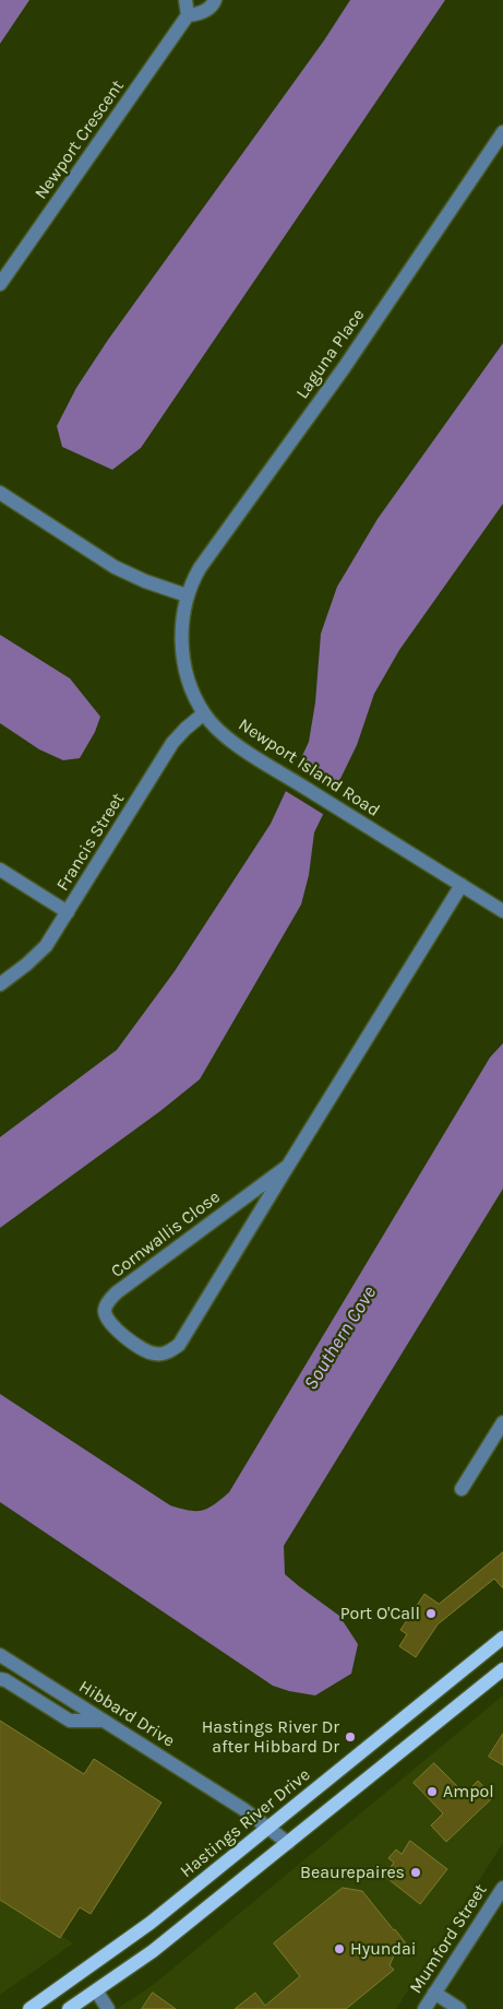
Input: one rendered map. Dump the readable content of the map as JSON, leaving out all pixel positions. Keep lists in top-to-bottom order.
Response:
{
  "streets": {
    "main road": ["Hastings River Drive"],
    "street": [
      "Newport Crescent",
      "Laguna Place",
      "Newport Island Road",
      "Francis Street",
      "Cornwallis Close",
      "Hibbard Drive",
      "Mumford Street"
    ]
  },
  "crossings": [
    ["Laguna Place", "Newport Island Road"],
    ["Newport Island Road", "Francis Street"],
    ["Newport Island Road", "Cornwallis Close"],
    ["Hibbard Drive", "Hastings River Drive"]
  ],
  "water": ["Southern Cove"],
  "places": [
    "Port O'Call",
    "Hastings River Dr after Hibbard Dr",
    "Ampol",
    "Beaurepaires",
    "Hyundai"
  ]
}
